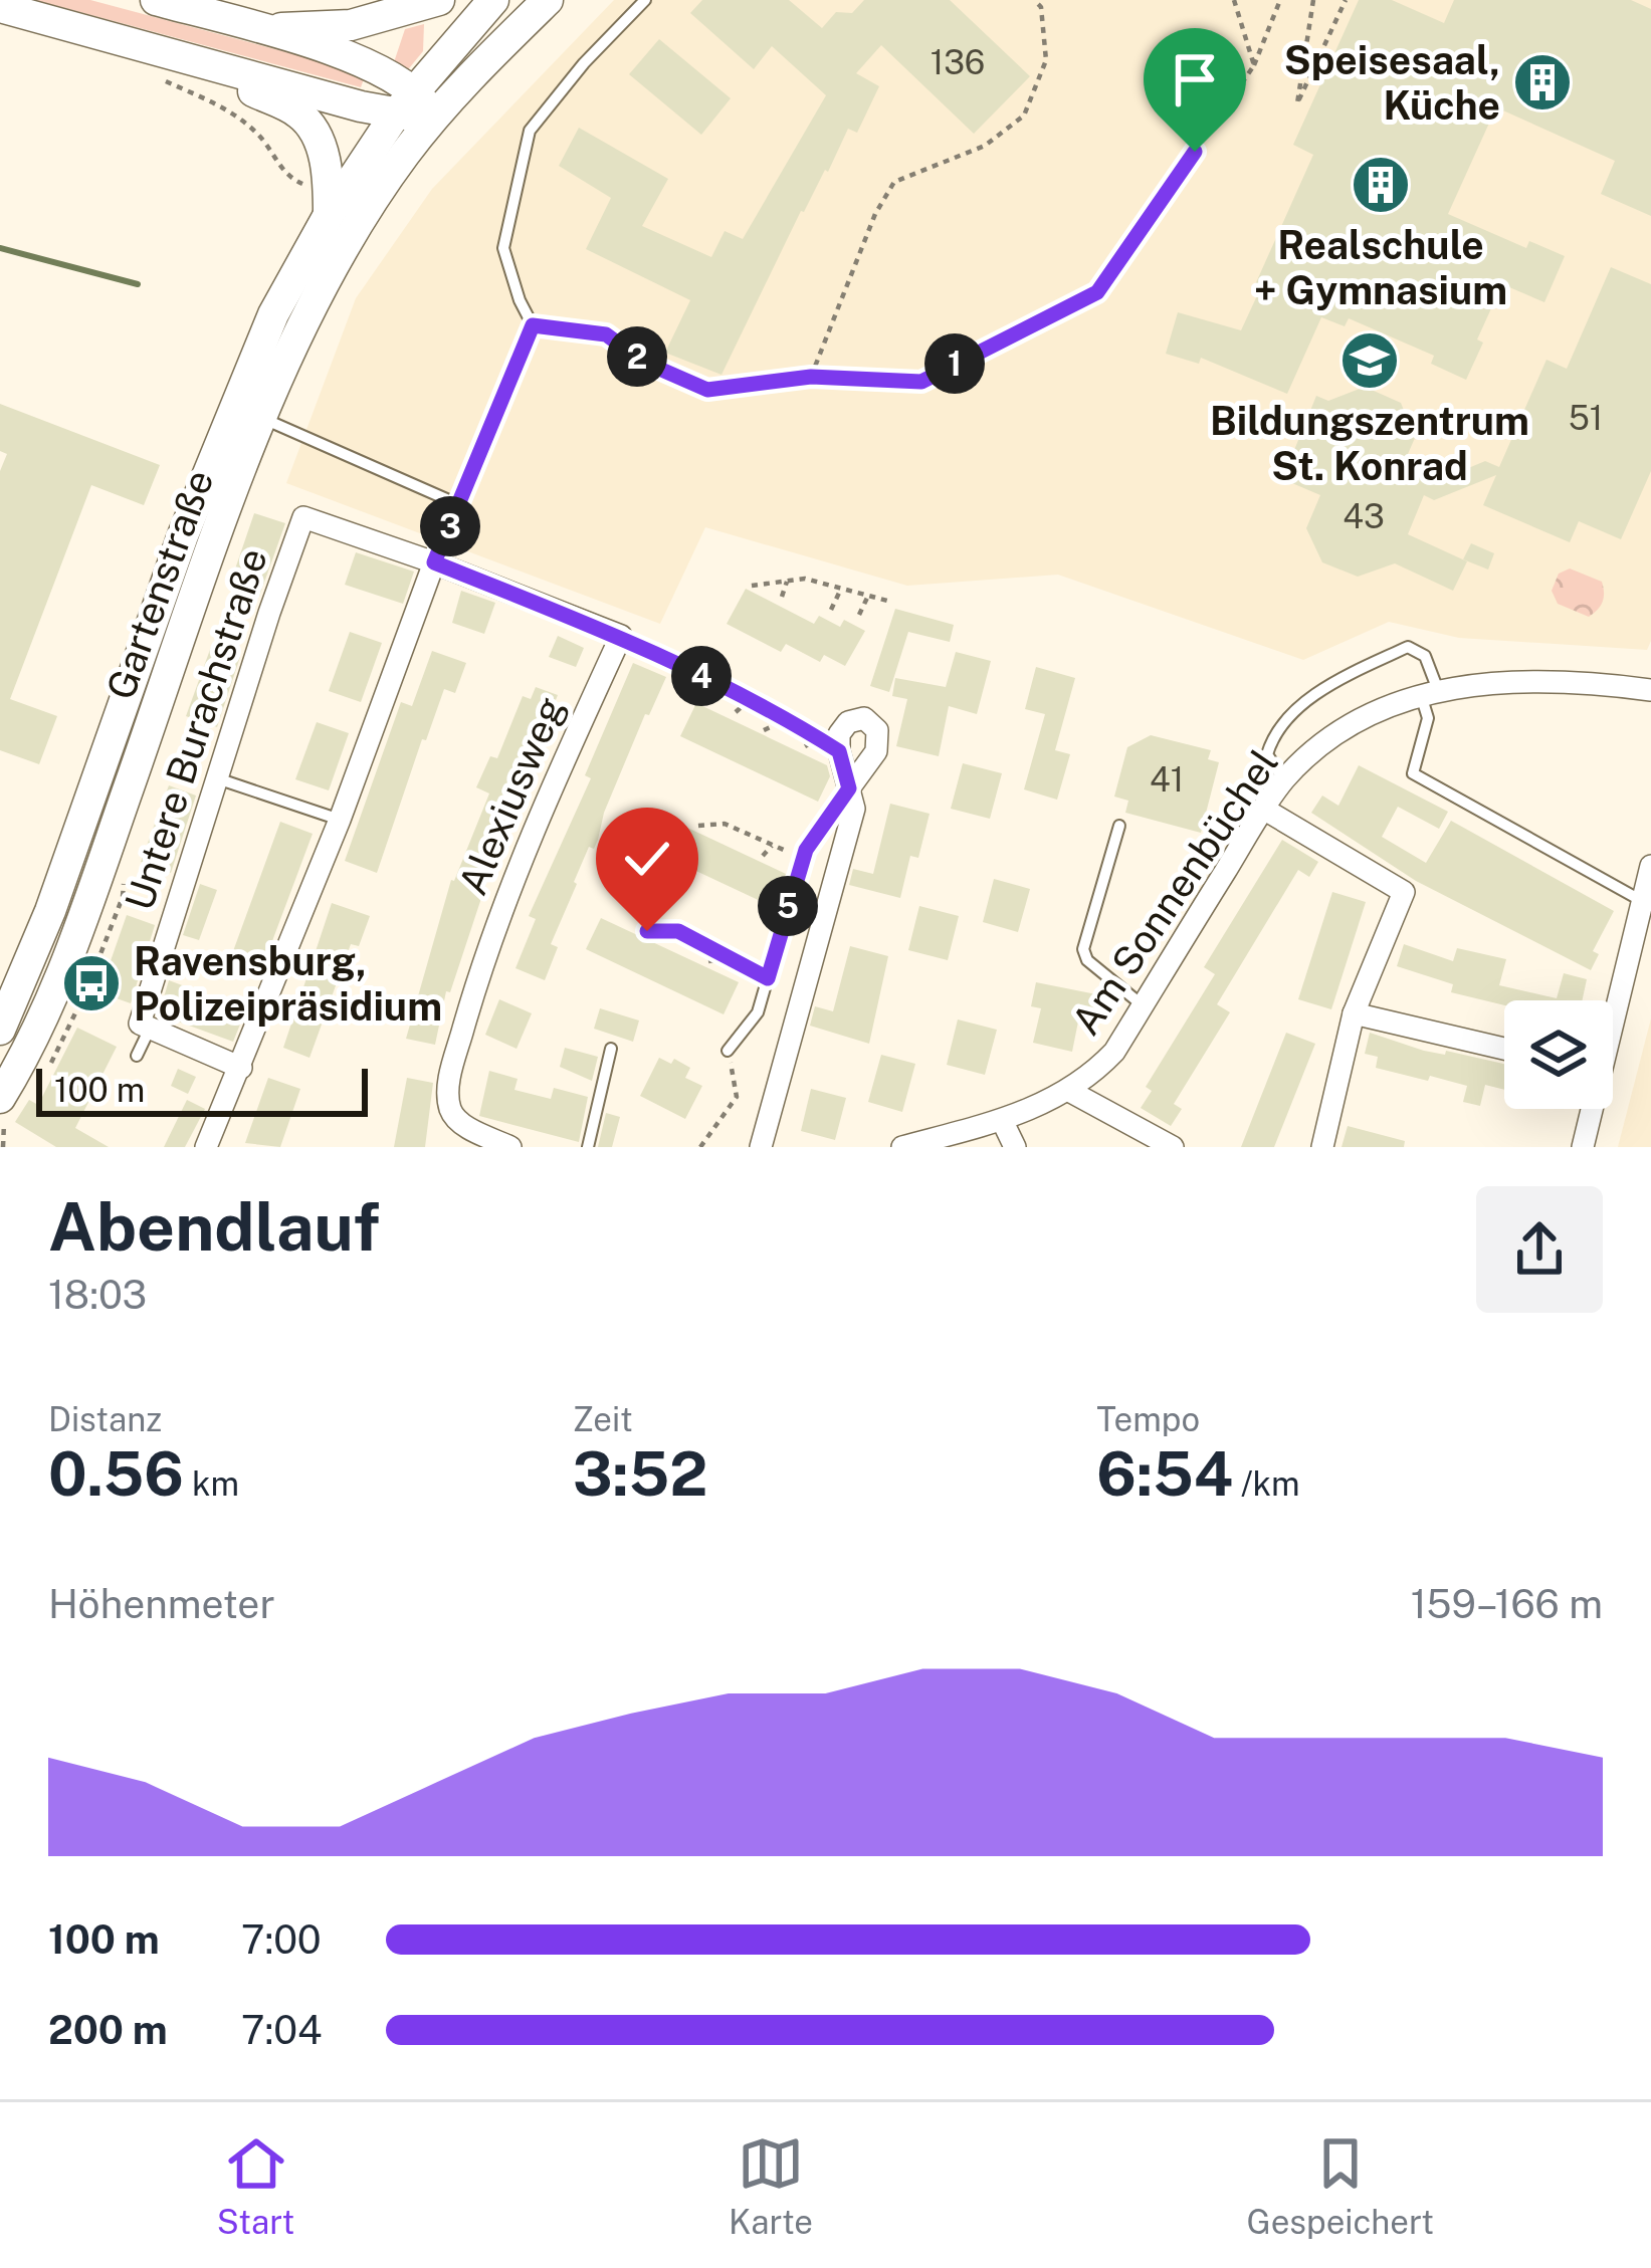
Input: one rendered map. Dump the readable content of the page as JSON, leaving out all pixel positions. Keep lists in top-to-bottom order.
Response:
{
  "streets": {
    "main road": ["Gartenstraße"],
    "street": ["Untere Burachstraße", "Alexiusweg", "Am Sonnenbüchel"]
  },
  "places": {
    "building": ["Speisesaal, Küche", "Realschule + Gymnasium"],
    "school or university": ["Bildungszentrum St. Konrad"],
    "bus stop": ["Ravensburg, Polizeipräsidium"]
  },
  "house_numbers": [
    "136",
    "51",
    "43",
    "41"
  ],
  "scale_bar": "100 m",
  "page": {
    "pins": [
      "2",
      "1",
      "3",
      "4",
      "5"
    ],
    "scale": "100 m",
    "heading": ["Abendlauf", "18:03"],
    "stats": [
      ["Distanz", "0.56 km"],
      ["Zeit", "3:52"],
      ["Tempo", "6:54 /km"]
    ],
    "chart": ["Höhenmeter", "159–166 m"],
    "list": [
      {
        "name": "100 m",
        "note": "7:00"
      },
      {
        "name": "200 m",
        "note": "7:04"
      }
    ],
    "tabs": ["Start", "Karte", "Gespeichert"]
  }
}
